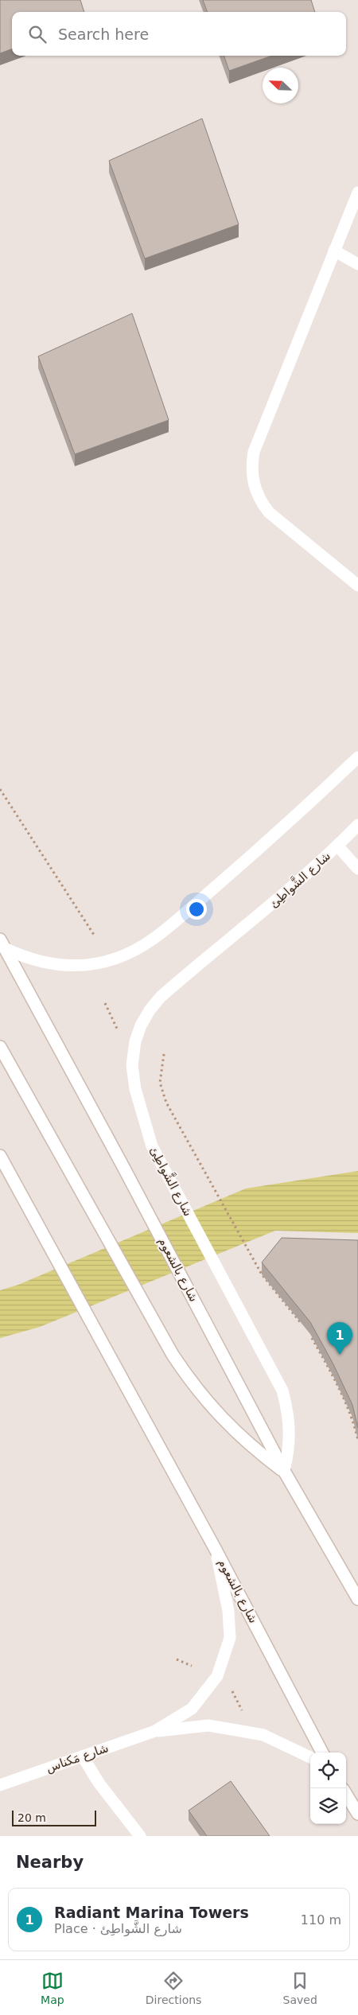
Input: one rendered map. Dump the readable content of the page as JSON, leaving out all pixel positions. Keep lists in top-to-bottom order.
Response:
{
  "streets": {
    "street": ["شارع الشَّواطِئ", "شارع بالشعوم", "شارع مَكناس"]
  },
  "crossings": [
    ["شارع الشَّواطِئ", "شارع بالشعوم"],
    ["شارع بالشعوم", "شارع مَكناس"]
  ],
  "scale_bar": "20 m",
  "north": "top left",
  "page": {
    "search": "Search here",
    "pins": "1",
    "scale": "20 m",
    "heading": "Nearby",
    "list": [
      {
        "mark": "1",
        "name": "Radiant Marina Towers",
        "note": "Place · شارع الشَّواطِئ",
        "value": "110 m"
      }
    ],
    "nav": ["Map", "Directions", "Saved"]
  }
}
